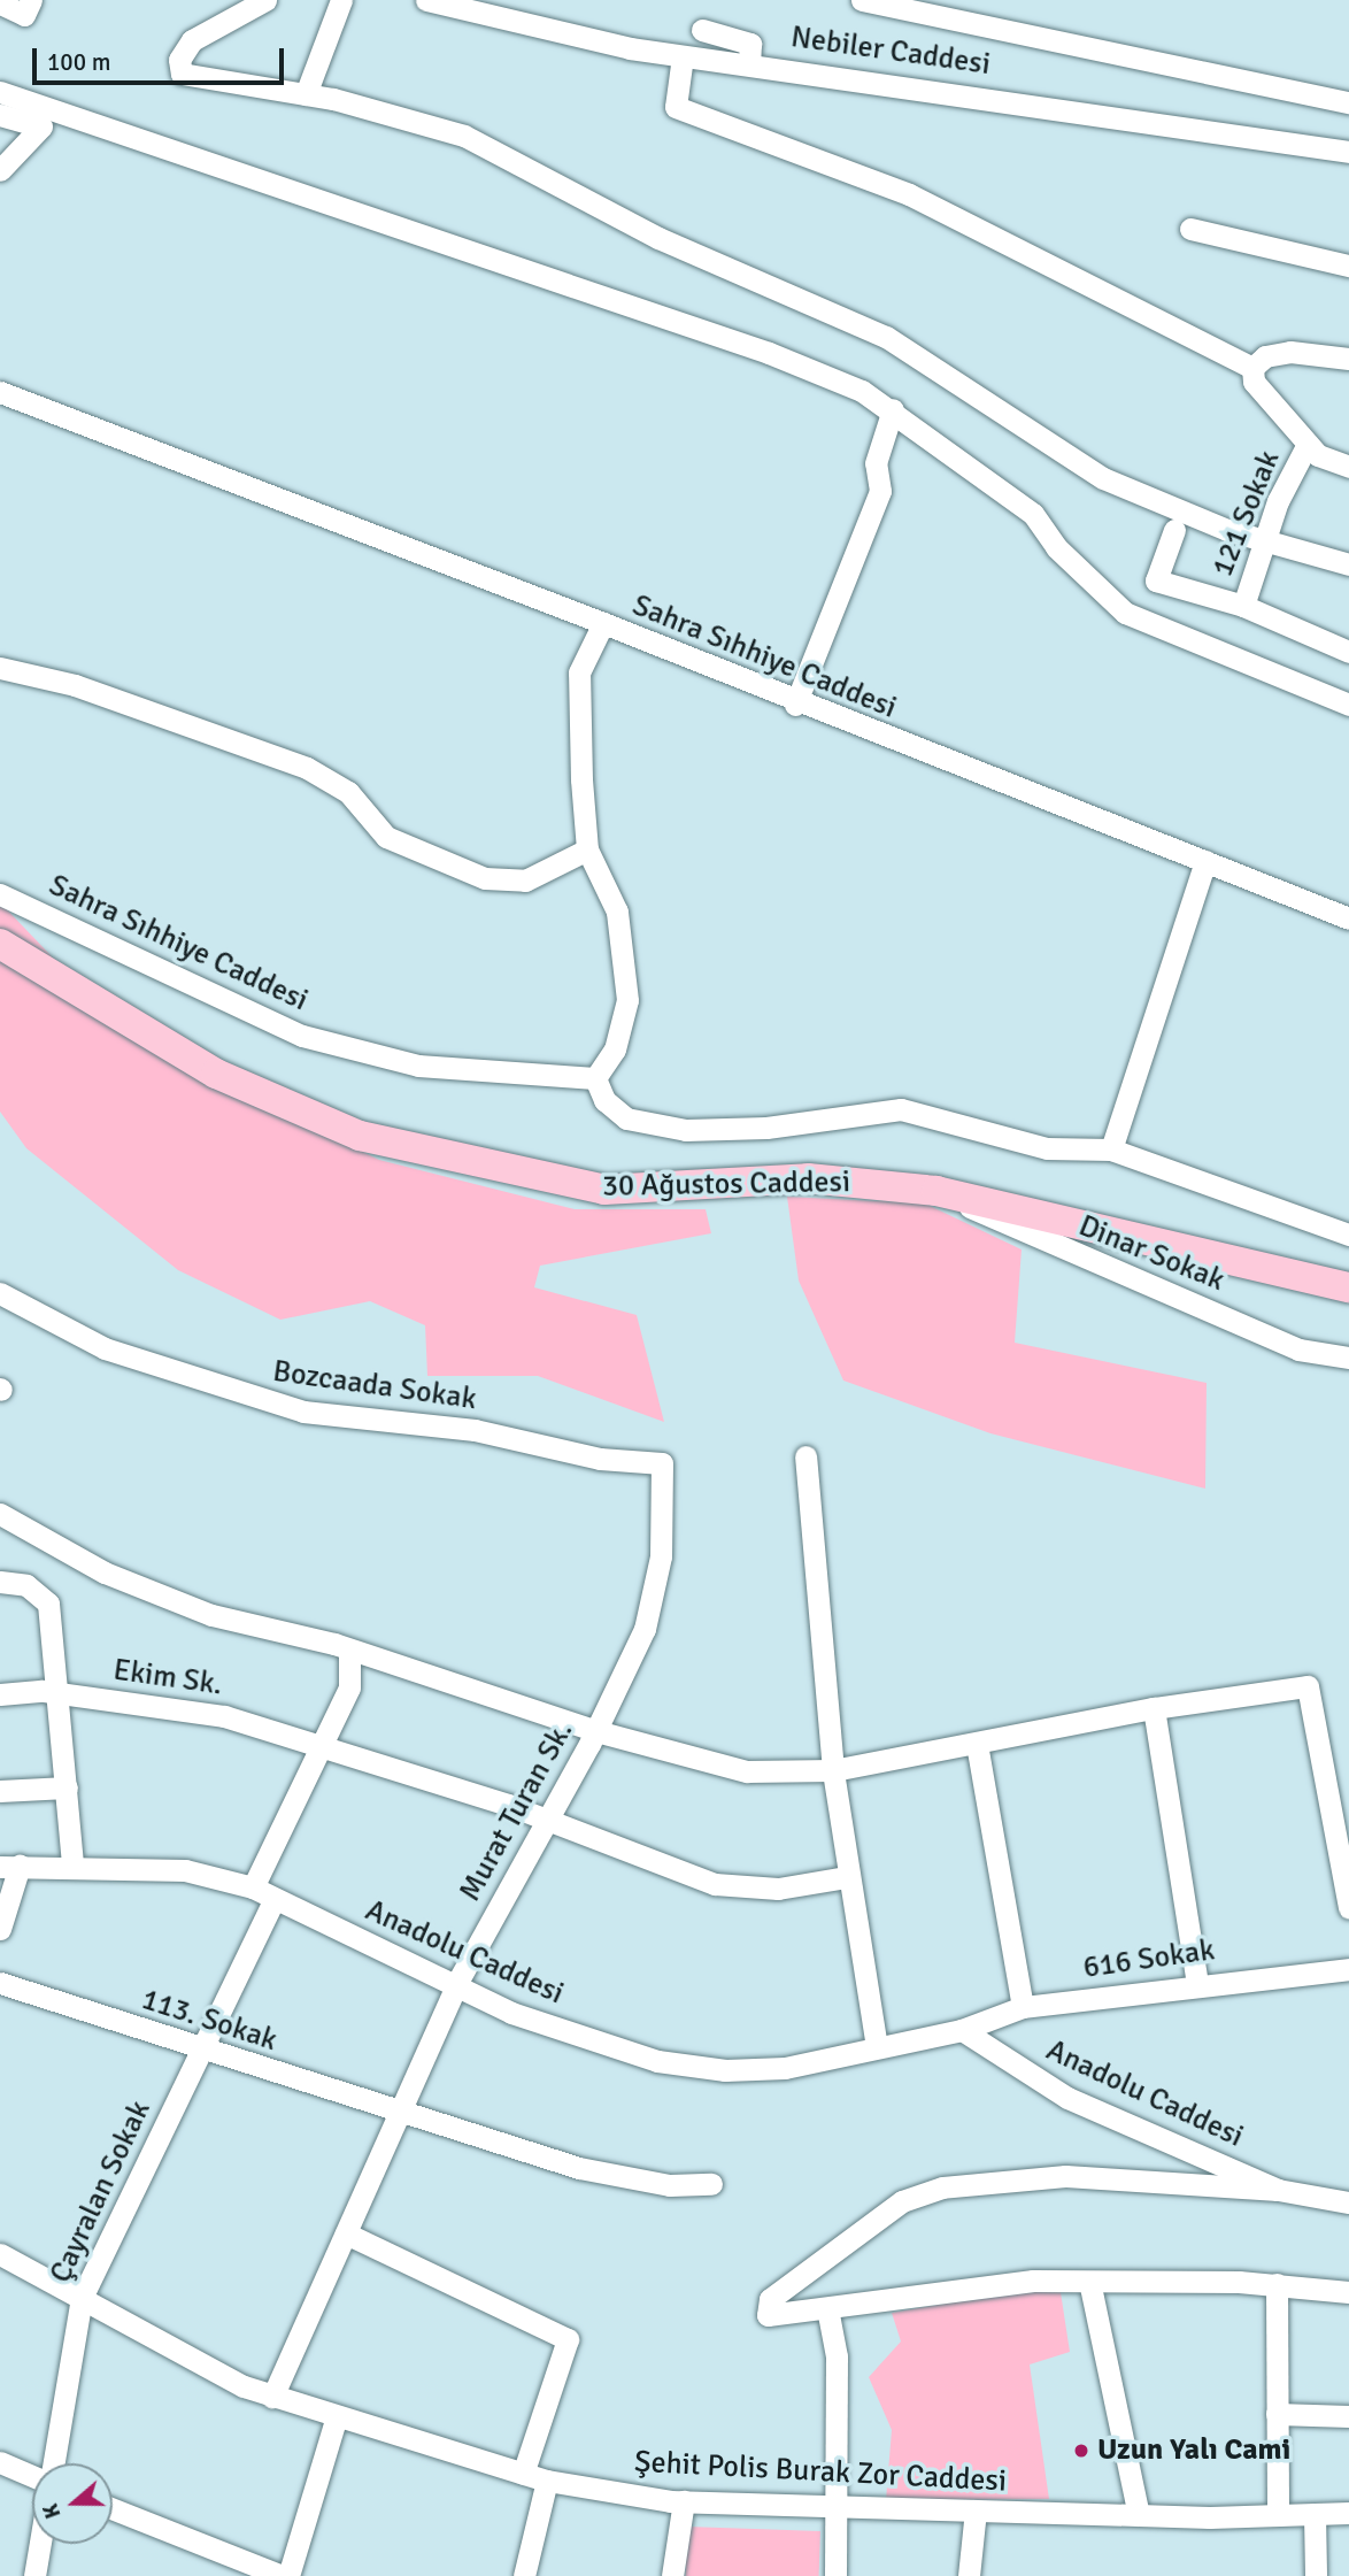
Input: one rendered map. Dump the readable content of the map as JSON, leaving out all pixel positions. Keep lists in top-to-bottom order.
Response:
{
  "streets": {
    "main road": ["30 Ağustos Caddesi"],
    "street": [
      "Nebiler Caddesi",
      "121 Sokak",
      "Sahra Sıhhiye Caddesi",
      "Dinar Sokak",
      "Bozcaada Sokak",
      "Ekim Sk.",
      "Murat Turan Sk.",
      "Anadolu Caddesi",
      "616 Sokak",
      "113. Sokak",
      "Çayralan Sokak",
      "Şehit Polis Burak Zor Caddesi"
    ]
  },
  "crossings": [
    ["30 Ağustos Caddesi", "Dinar Sokak"],
    ["Bozcaada Sokak", "Murat Turan Sk."],
    ["Ekim Sk.", "Murat Turan Sk."],
    ["Murat Turan Sk.", "Anadolu Caddesi"],
    ["Murat Turan Sk.", "113. Sokak"],
    ["Murat Turan Sk.", "Şehit Polis Burak Zor Caddesi"],
    ["Anadolu Caddesi", "616 Sokak"],
    ["Anadolu Caddesi", "Çayralan Sokak"],
    ["113. Sokak", "Çayralan Sokak"],
    ["Çayralan Sokak", "Şehit Polis Burak Zor Caddesi"]
  ],
  "places": ["Uzun Yalı Cami"],
  "scale_bar": "100 m",
  "north": "left"
}
